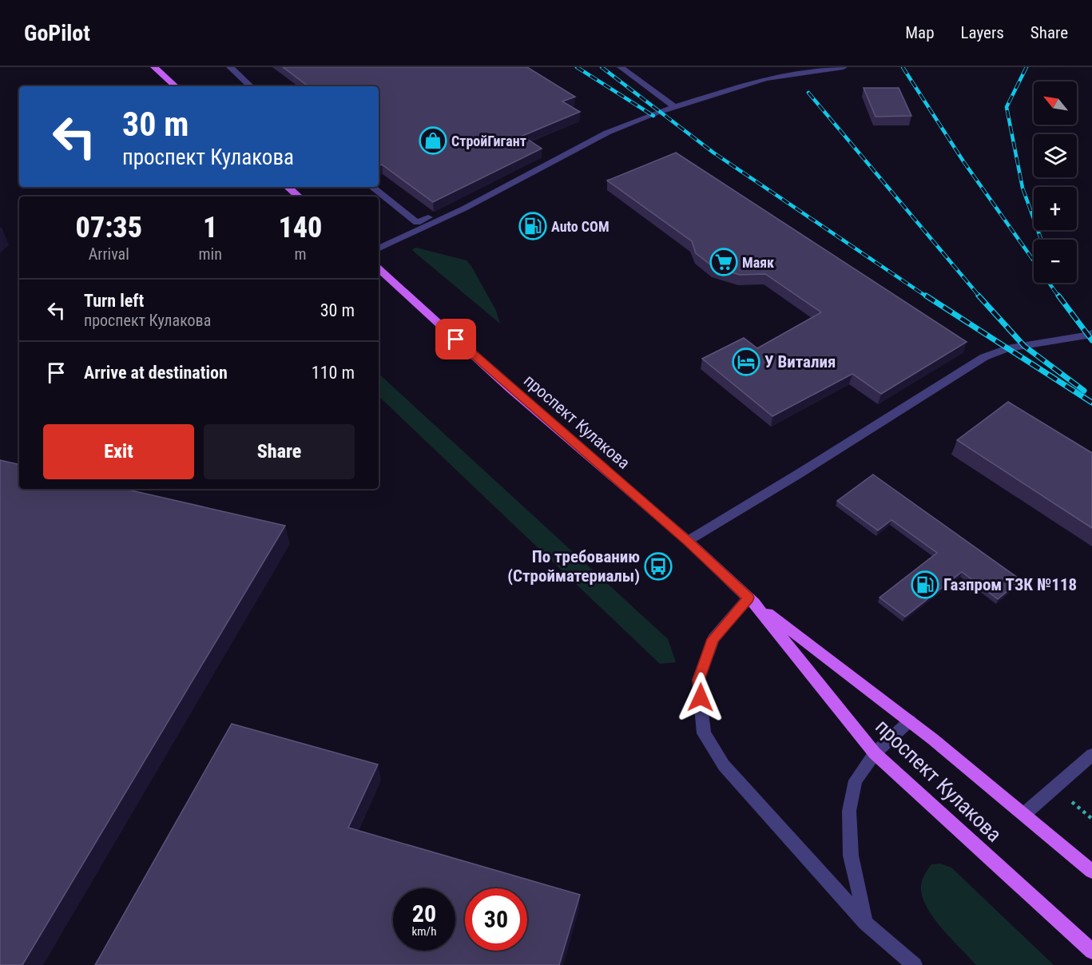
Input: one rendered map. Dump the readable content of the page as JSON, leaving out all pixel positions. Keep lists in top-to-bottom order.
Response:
{
  "streets": {
    "main road": ["проспект Кулакова"]
  },
  "places": {
    "shop": ["СтройГигант"],
    "fuel station": ["Auto COM", "Газпром ТЗК №118"],
    "supermarket": ["Маяк"],
    "hotel": ["У Виталия"],
    "bus stop": ["По требованию (Стройматериалы)"]
  },
  "north": "top left",
  "page": {
    "header": "GoPilot",
    "nav": ["Map", "Layers", "Share"],
    "map_buttons": ["+", "−"],
    "turn": ["30 m", "проспект Кулакова"],
    "eta": [
      "07:35",
      "Arrival",
      "1",
      "min",
      "140",
      "m"
    ],
    "list": [
      {
        "name": "Turn left",
        "note": "проспект Кулакова",
        "value": "30 m"
      },
      {
        "name": "Arrive at destination",
        "value": "110 m"
      }
    ],
    "buttons": ["Exit", "Share"],
    "speed": "20 km/h",
    "limit": "30"
  }
}
